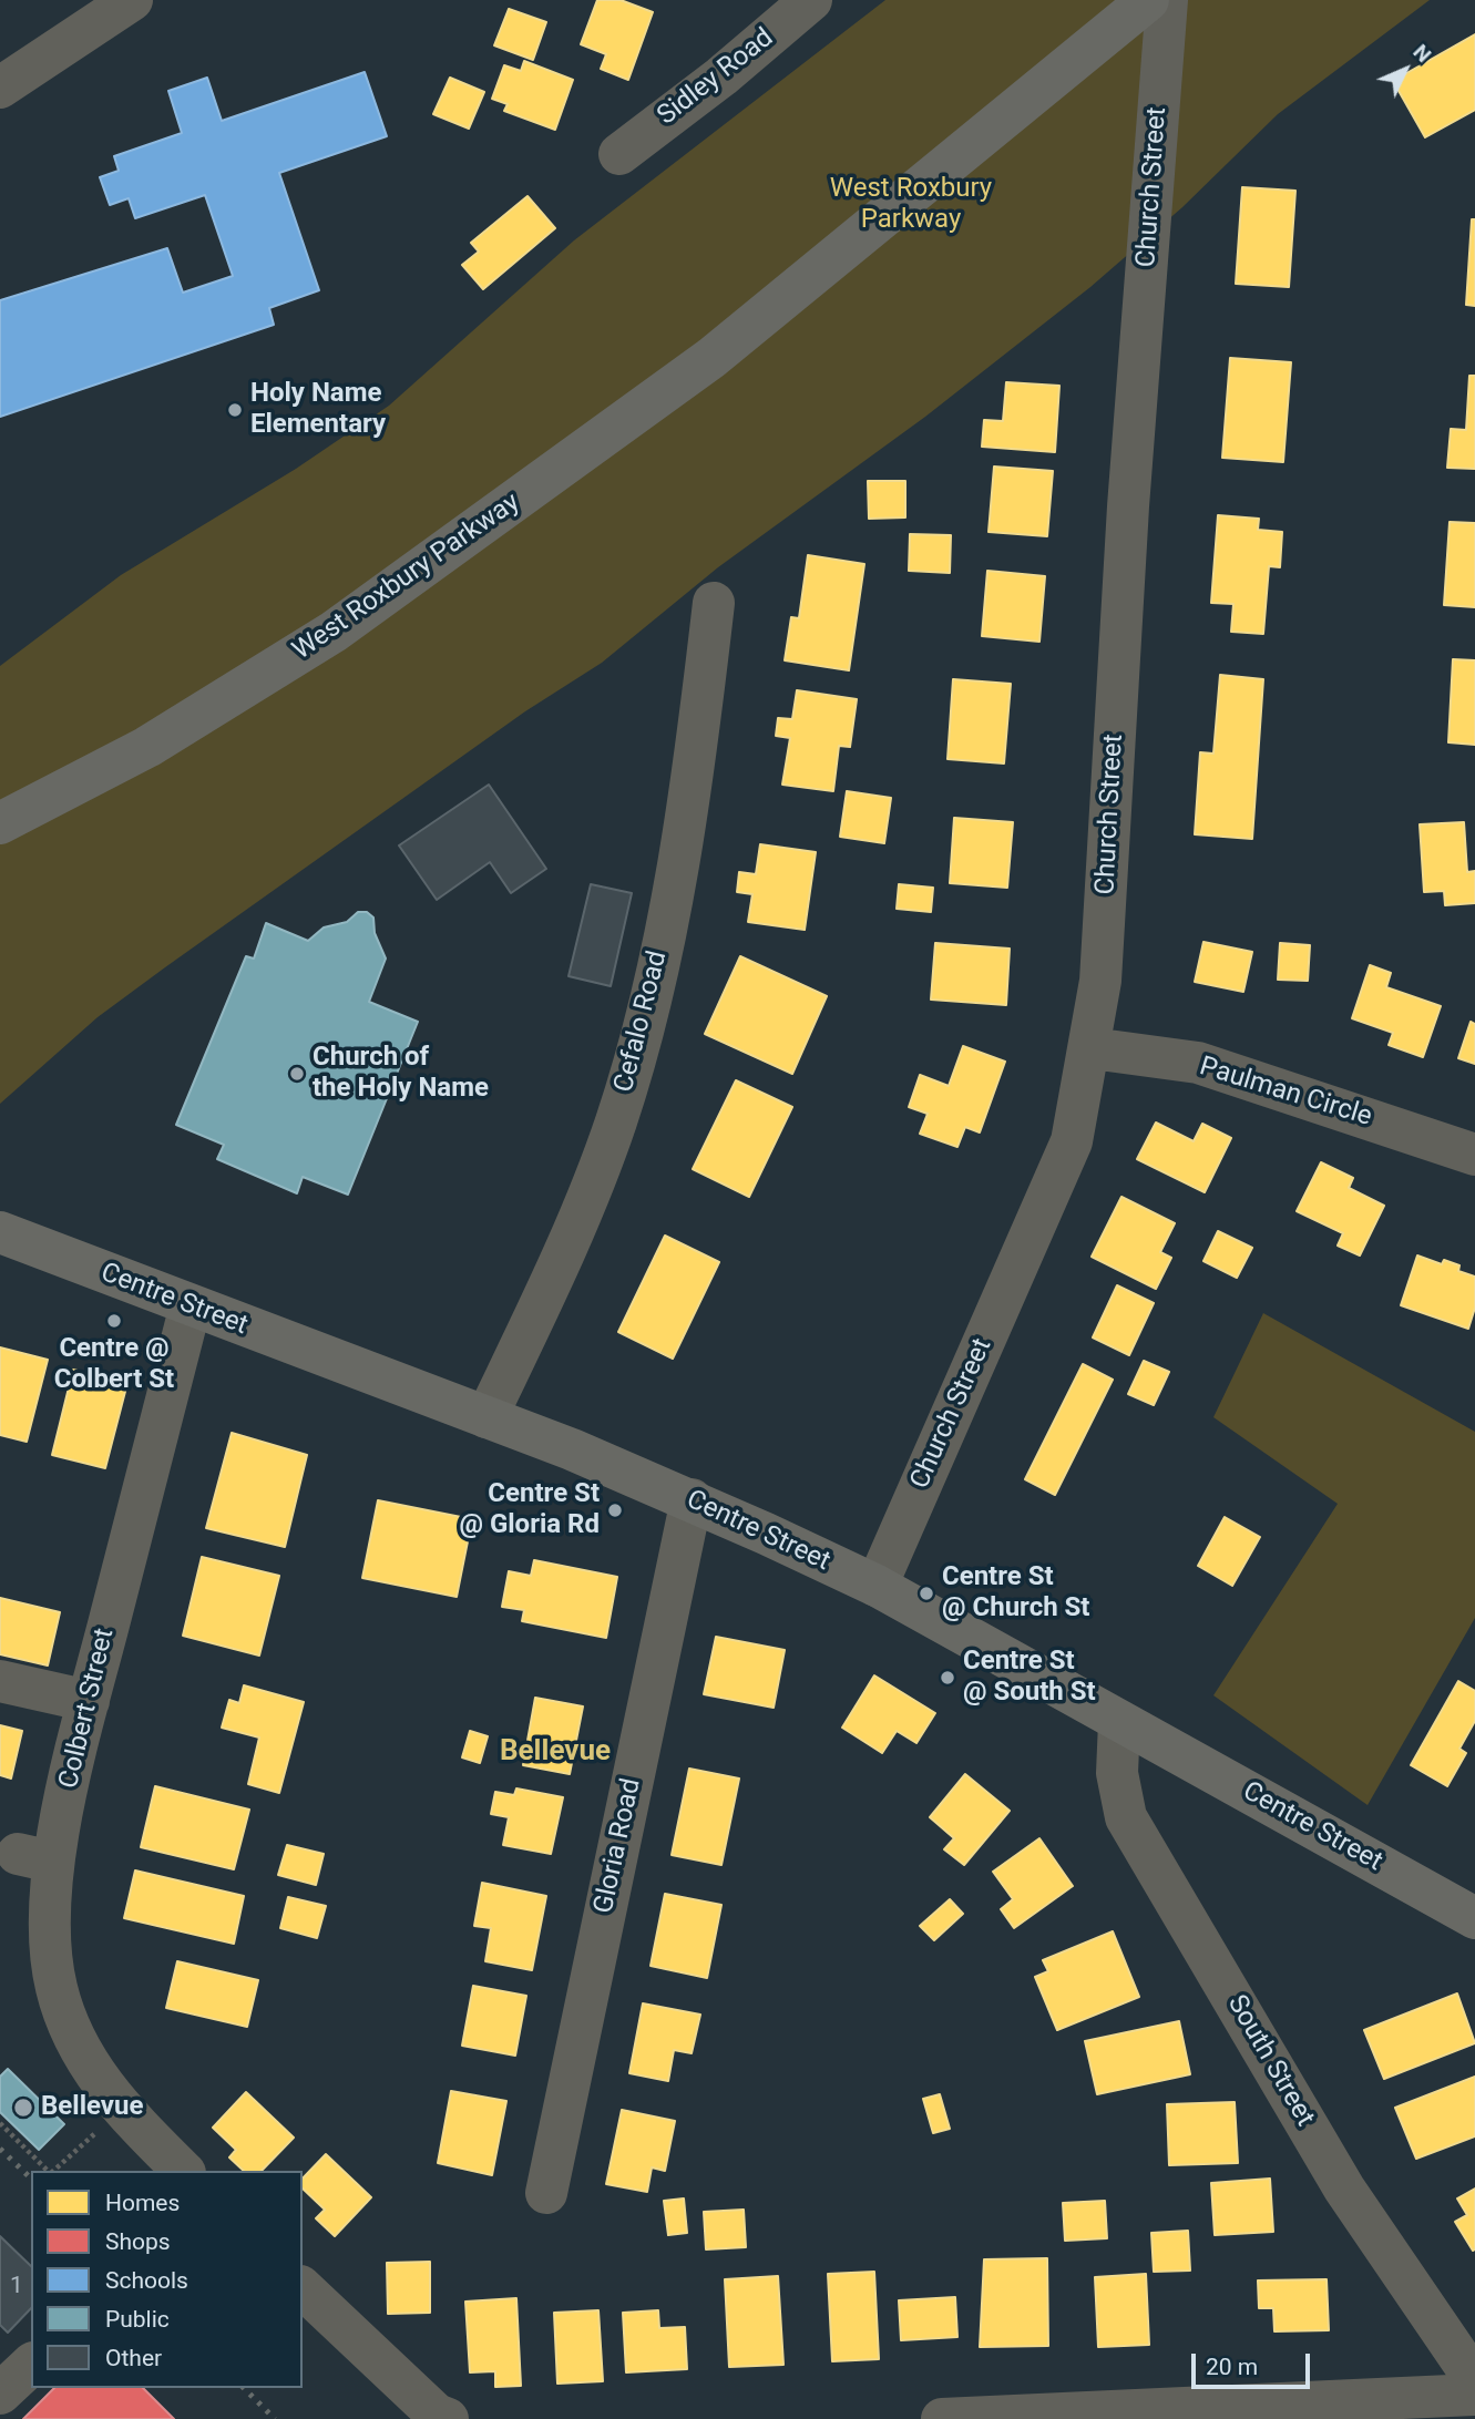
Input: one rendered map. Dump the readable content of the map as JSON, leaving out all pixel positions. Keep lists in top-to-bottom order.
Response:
{
  "streets": {
    "main road": ["West Roxbury Parkway", "Centre Street"],
    "street": [
      "Sidley Road",
      "Church Street",
      "Cefalo Road",
      "Paulman Circle",
      "Colbert Street",
      "Gloria Road",
      "South Street"
    ]
  },
  "crossings": [
    ["Church Street", "Paulman Circle"],
    ["Church Street", "Centre Street"],
    ["Cefalo Road", "Centre Street"],
    ["Centre Street", "Colbert Street"],
    ["Centre Street", "Gloria Road"],
    ["Centre Street", "South Street"]
  ],
  "districts": ["Bellevue"],
  "parks": ["West Roxbury Parkway"],
  "places": [
    "Holy Name Elementary",
    "Church of the Holy Name",
    "Centre @ Colbert St",
    "Centre St @ Gloria Rd",
    "Centre St @ Church St",
    "Centre St @ South St",
    "Bellevue"
  ],
  "house_numbers": ["1"],
  "legend": [
    "Homes",
    "Shops",
    "Schools",
    "Public",
    "Other"
  ],
  "scale_bar": "20 m",
  "north": "top right"
}
